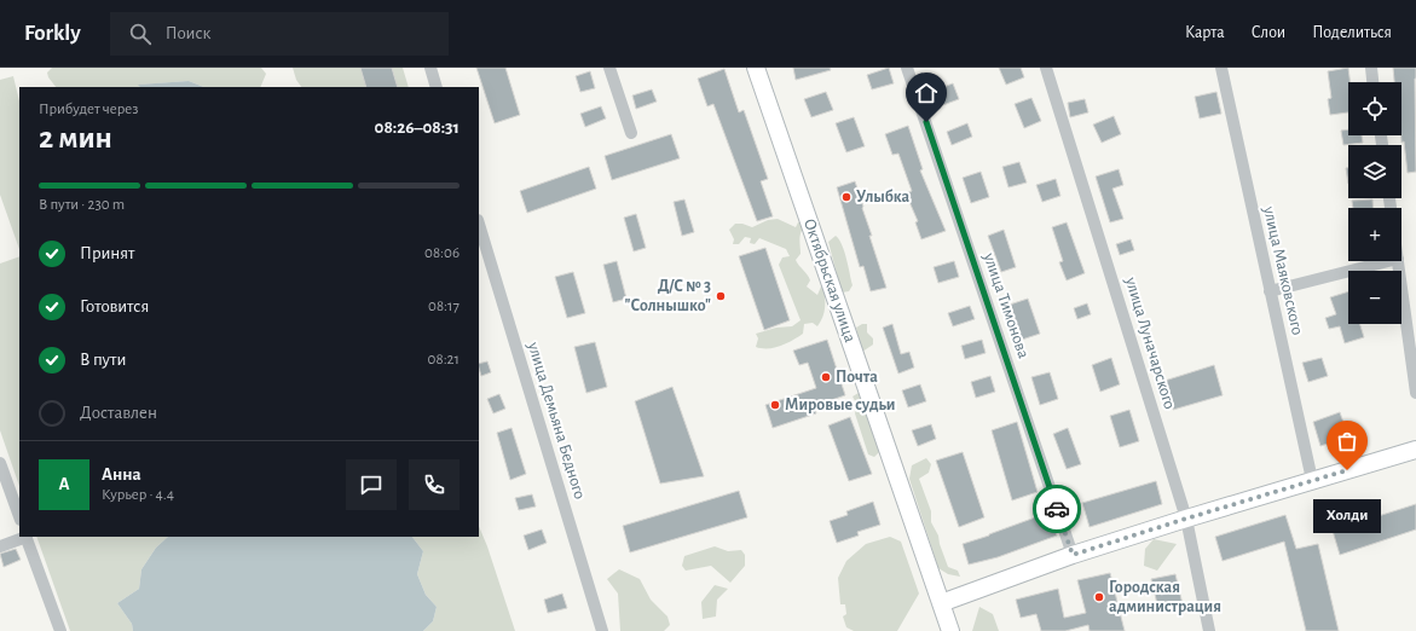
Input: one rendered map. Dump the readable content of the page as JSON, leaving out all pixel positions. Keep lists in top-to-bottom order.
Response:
{
  "streets": {
    "street": [
      "улица Маяковского",
      "Октябрьская улица",
      "улица Тимонова",
      "улица Луначарского",
      "улица Демьяна Бедного"
    ]
  },
  "places": [
    "Улыбка",
    "Д/С № 3 \"Солнышко\"",
    "Почта",
    "Мировые судьи",
    "Холди",
    "Городская администрация"
  ],
  "page": {
    "header": "Forkly",
    "search": "Поиск",
    "nav": ["Карта", "Слои", "Поделиться"],
    "map_buttons": ["+", "−"],
    "heading": ["2 мин", "Прибудет через", "08:26–08:31"],
    "panel": ["Анна", "Курьер · 4.4"],
    "bar": "В пути · 230 m",
    "list": [
      ["Принят", "08:06"],
      ["Готовится", "08:17"],
      ["В пути", "08:21"],
      "Доставлен"
    ],
    "round": "А",
    "bubble": "Холди"
  }
}
